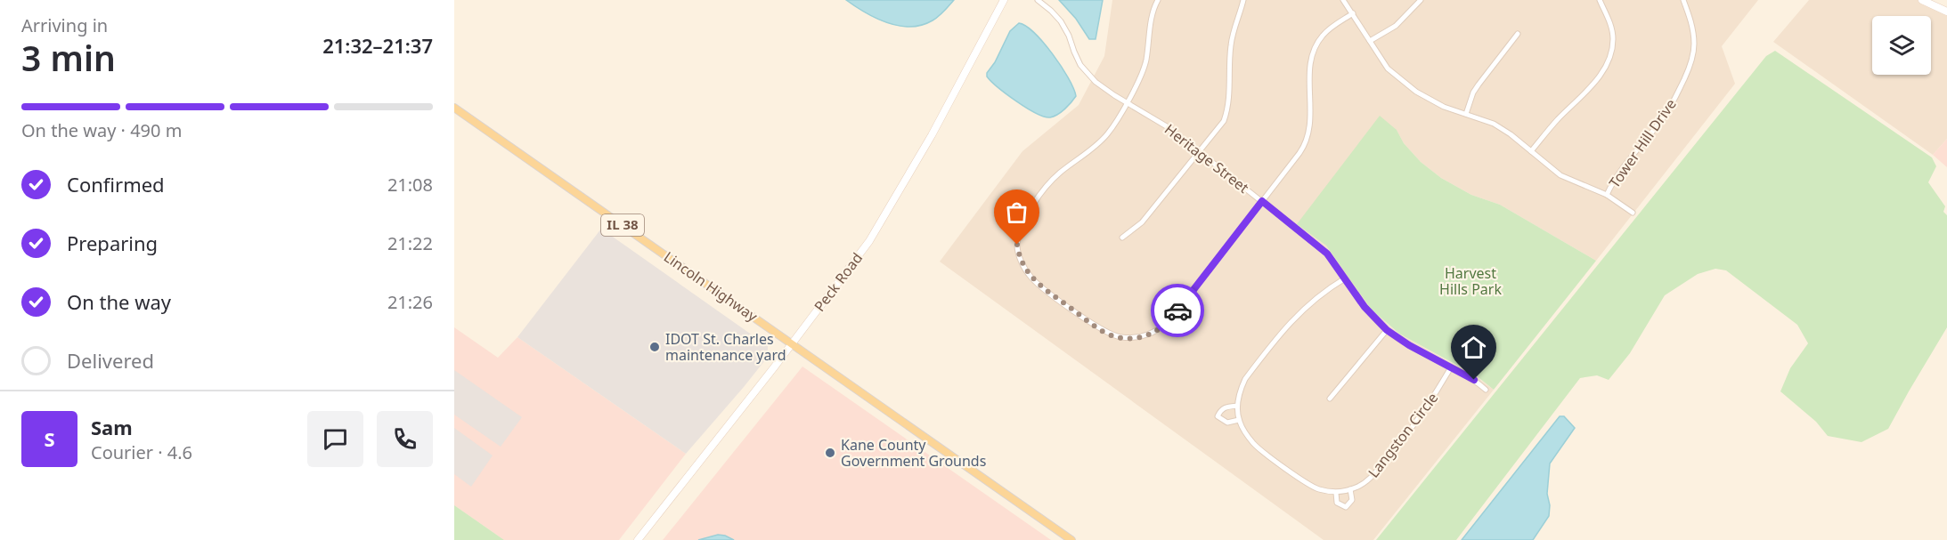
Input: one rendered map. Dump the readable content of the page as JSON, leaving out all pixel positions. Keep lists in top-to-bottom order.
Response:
{
  "streets": {
    "main road": ["IL 38", "Lincoln Highway"],
    "street": [
      "Tower Hill Drive",
      "Heritage Street",
      "Peck Road",
      "Langston Circle"
    ]
  },
  "crossings": [
    ["Heritage Street", "Langston Circle"],
    ["Peck Road", "Lincoln Highway"]
  ],
  "parks": ["Harvest Hills Park"],
  "places": ["IDOT St. Charles maintenance yard", "Kane County Government Grounds"],
  "page": {
    "heading": ["3 min", "Arriving in", "21:32–21:37"],
    "panel": ["Sam", "Courier · 4.6"],
    "bar": "On the way · 490 m",
    "list": [
      ["Confirmed", "21:08"],
      ["Preparing", "21:22"],
      ["On the way", "21:26"],
      "Delivered"
    ],
    "round": "S"
  }
}
